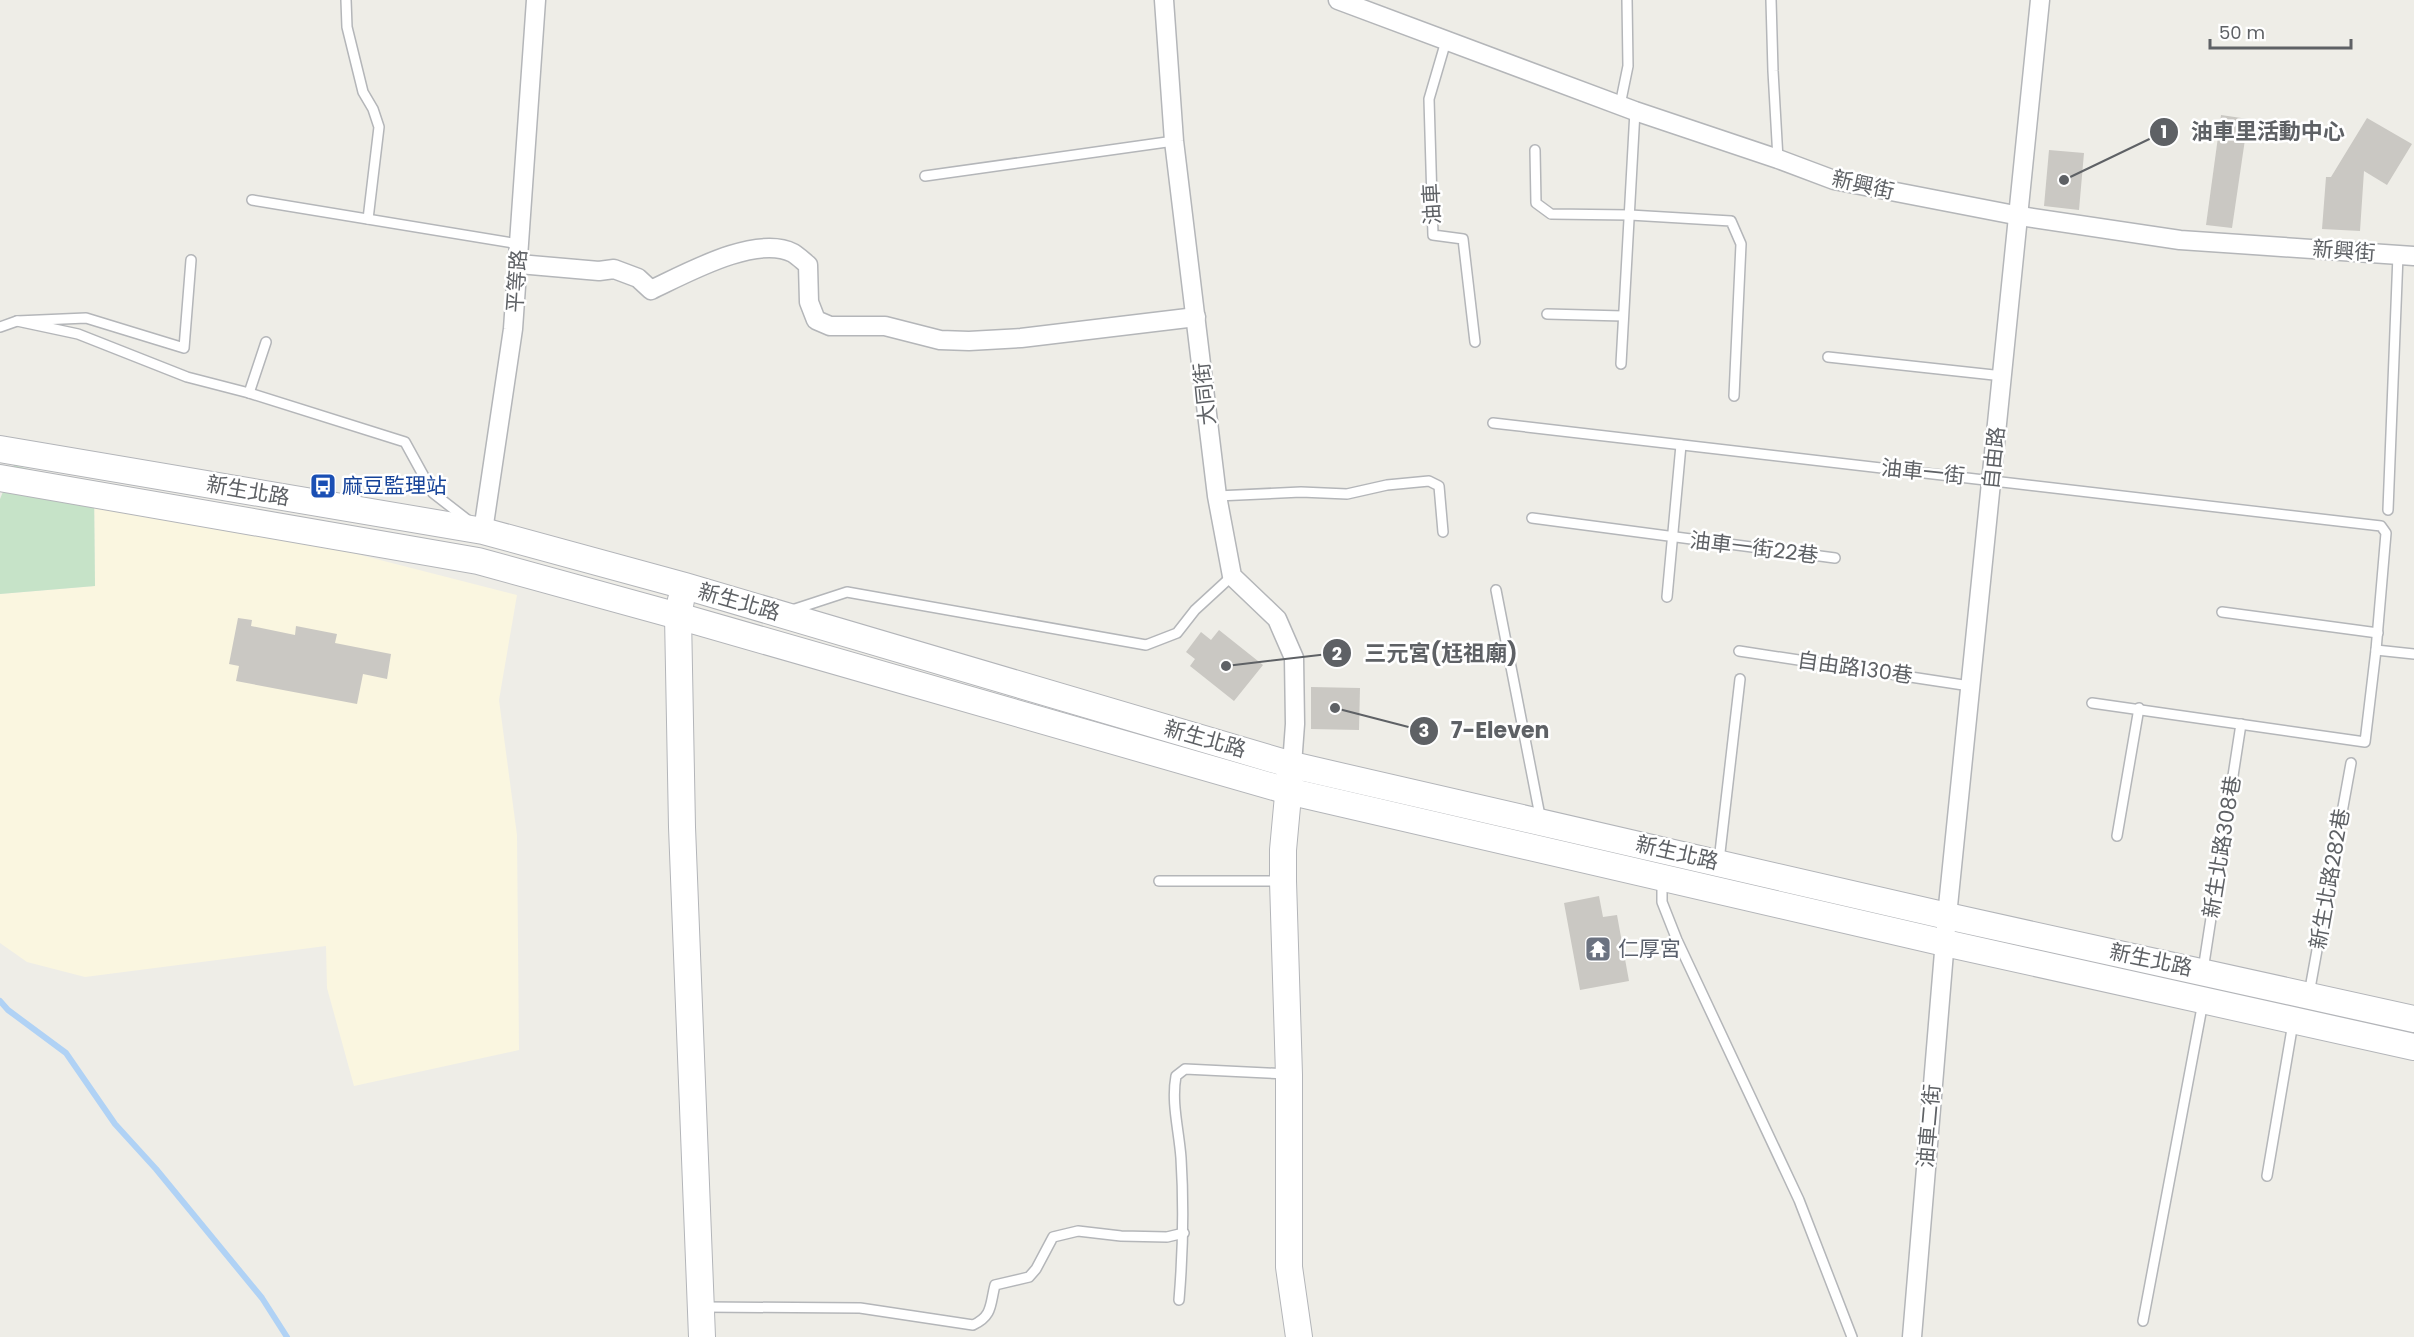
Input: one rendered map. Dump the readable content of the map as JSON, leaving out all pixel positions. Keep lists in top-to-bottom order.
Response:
{
  "streets": {
    "main road": ["平等路", "新生北路"],
    "street": [
      "新興街",
      "大同街",
      "自由路",
      "油車二街"
    ],
    "lane": [
      "油車",
      "油車一街",
      "油車一街22巷",
      "自由路130巷",
      "新生北路308巷",
      "新生北路282巷"
    ]
  },
  "crossings": [
    ["新興街", "油車"],
    ["新興街", "自由路"],
    ["平等路", "新生北路"],
    ["自由路", "油車一街"],
    ["自由路", "新生北路"],
    ["自由路", "自由路130巷"],
    ["自由路", "油車二街"],
    ["油車一街", "油車一街22巷"],
    ["新生北路", "新生北路308巷"],
    ["新生北路", "新生北路282巷"],
    ["新生北路", "油車二街"]
  ],
  "places": {
    "other": ["油車里活動中心", "三元宮(尪祖廟)", "7-Eleven"],
    "bus stop": ["麻豆監理站"],
    "temple": ["仁厚宮"]
  },
  "scale_bar": "50 m"
}
